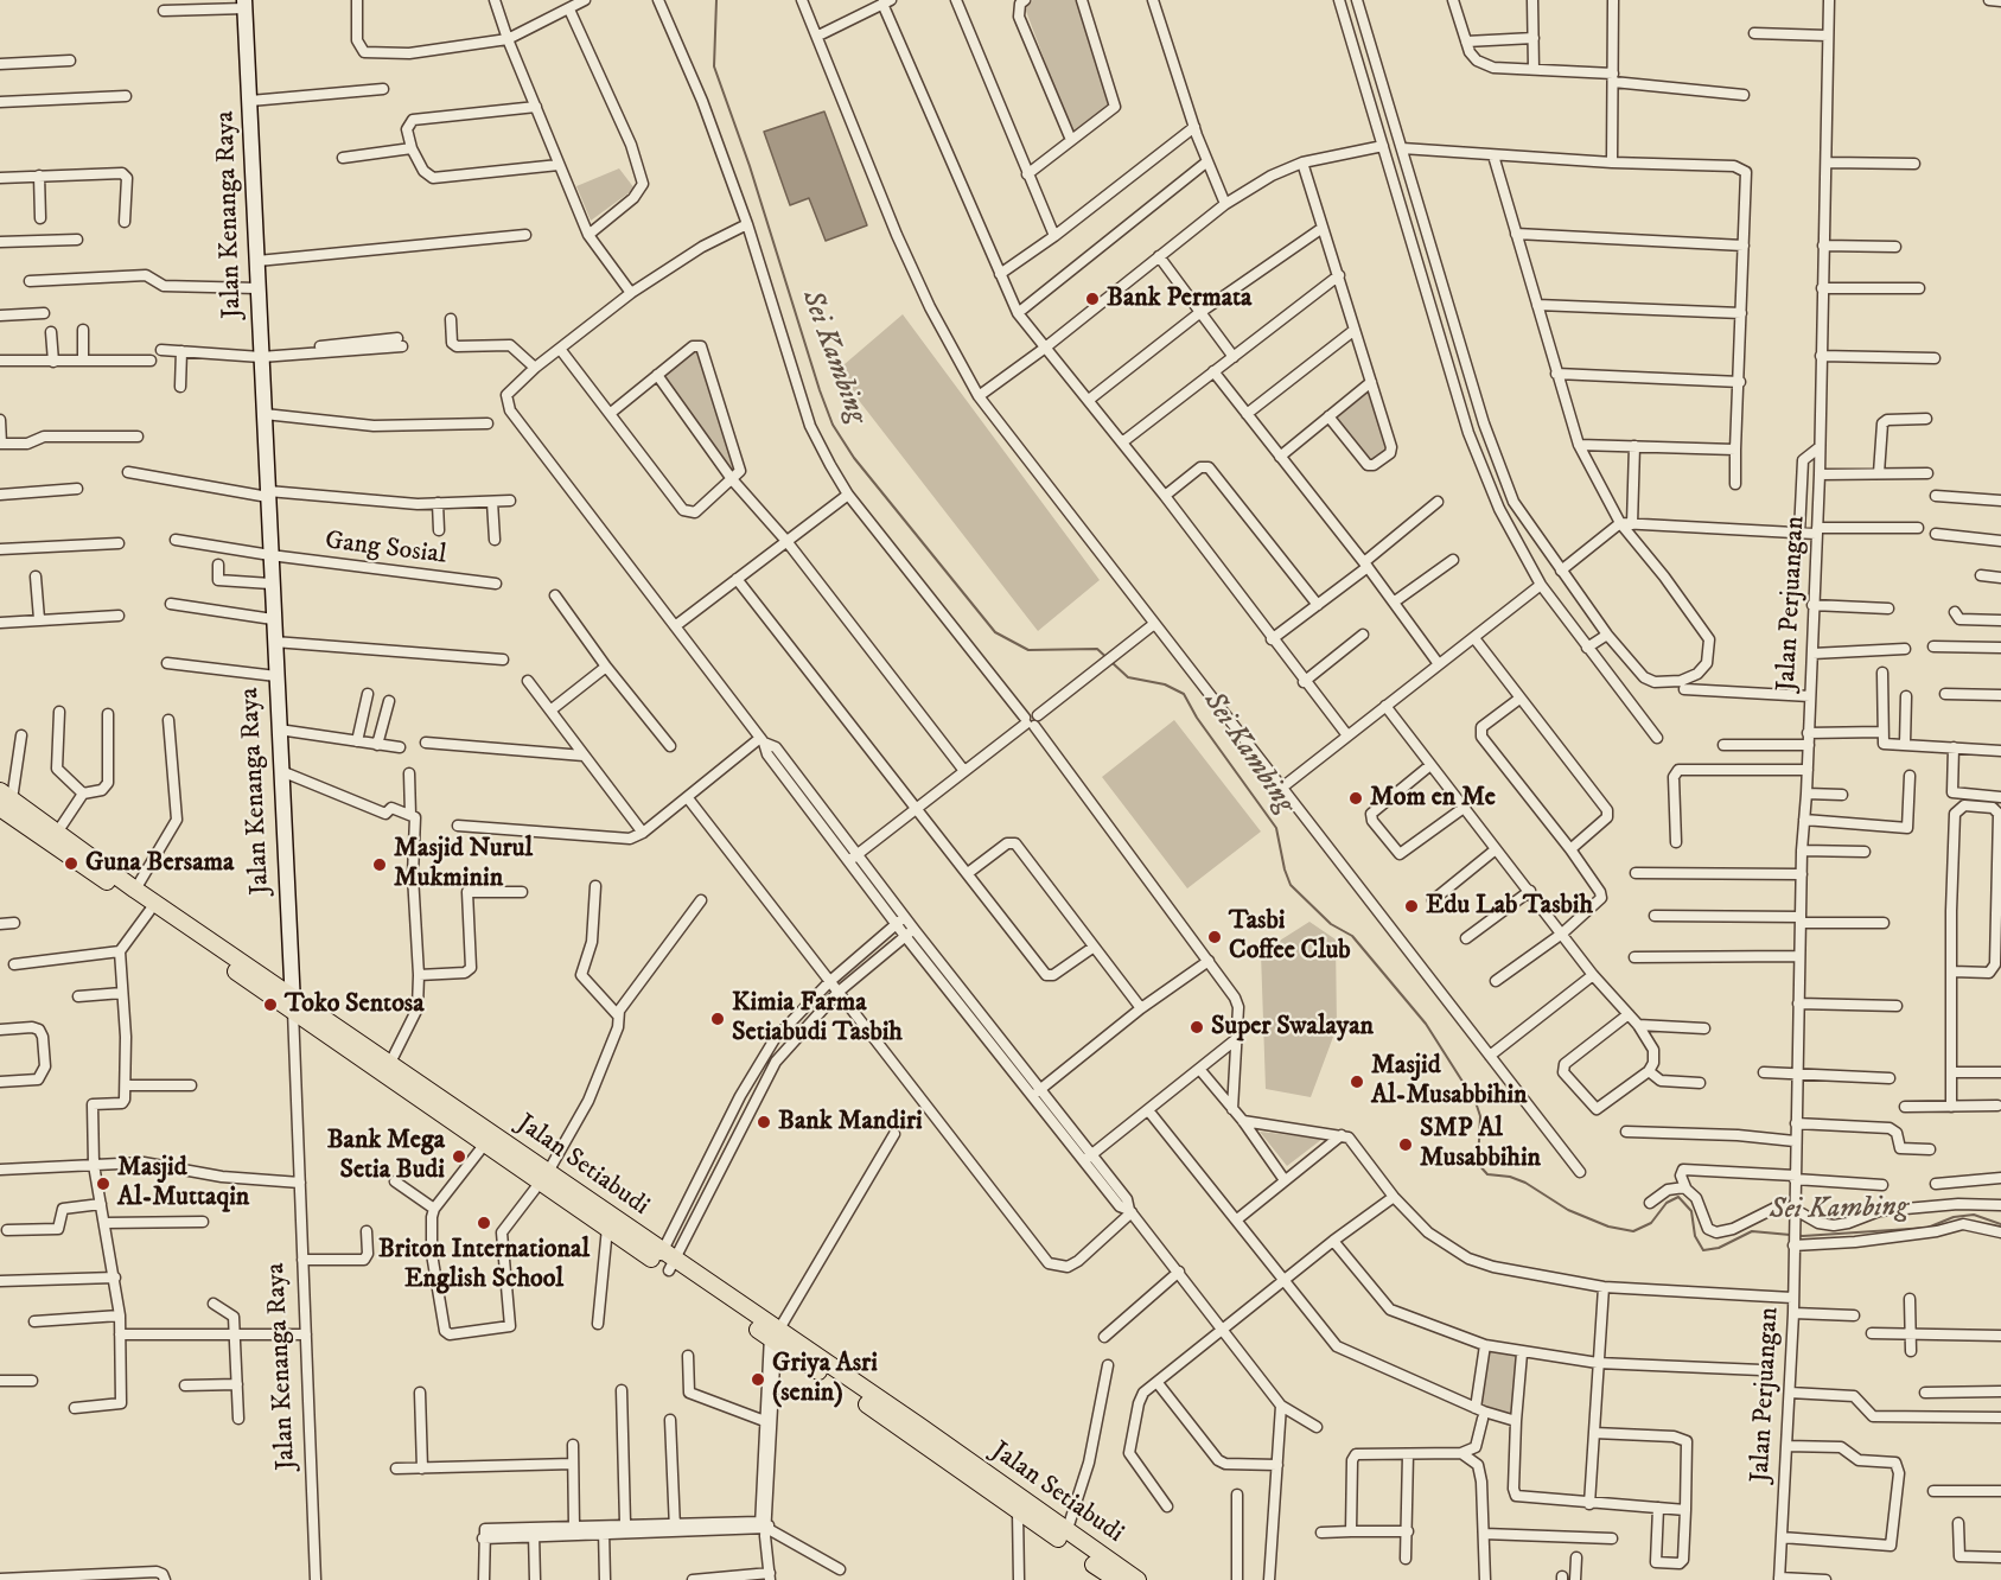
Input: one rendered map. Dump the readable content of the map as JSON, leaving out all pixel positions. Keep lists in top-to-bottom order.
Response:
{
  "streets": {
    "main road": ["Jalan Setiabudi"],
    "street": ["Jalan Kenanga Raya", "Gang Sosial", "Jalan Perjuangan"]
  },
  "crossings": [
    ["Jalan Kenanga Raya", "Gang Sosial"],
    ["Jalan Kenanga Raya", "Jalan Setiabudi"]
  ],
  "water": ["Sei Kambing"],
  "places": [
    "Bank Permata",
    "Mom en Me",
    "Guna Bersama",
    "Masjid Nurul Mukminin",
    "Edu Lab Tasbih",
    "Tasbi Coffee Club",
    "Toko Sentosa",
    "Kimia Farma Setiabudi Tasbih",
    "Super Swalayan",
    "Masjid Al-Musabbihin",
    "Bank Mandiri",
    "SMP Al Musabbihin",
    "Bank Mega Setia Budi",
    "Masjid Al-Muttaqin",
    "Briton International English School",
    "Griya Asri (senin)"
  ]
}
